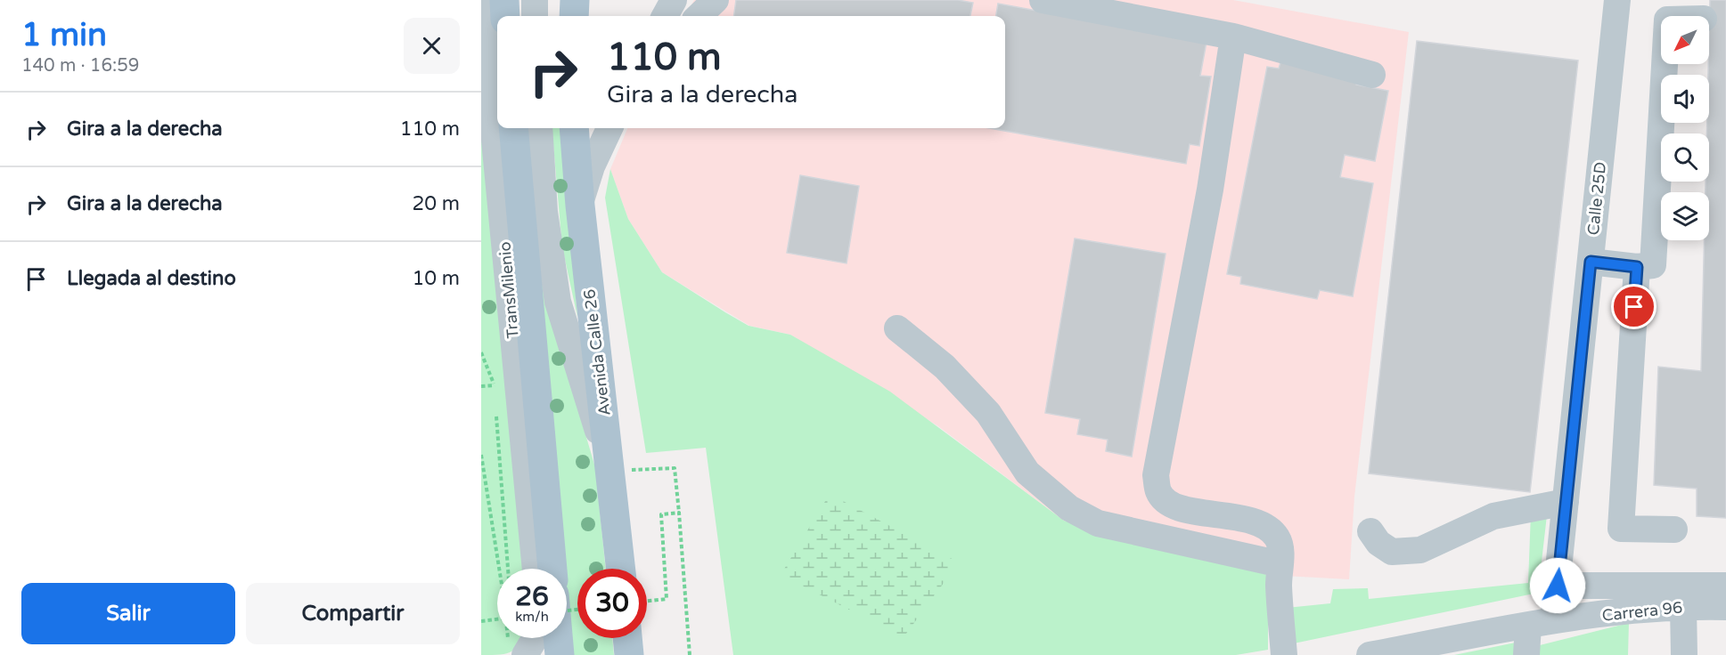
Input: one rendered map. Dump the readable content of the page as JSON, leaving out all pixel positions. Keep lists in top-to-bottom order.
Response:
{
  "streets": {
    "main road": ["Avenida Calle 26"],
    "street": ["Calle 25D", "TransMilenio", "Carrera 96"]
  },
  "crossings": [
    ["Calle 25D", "Carrera 96"]
  ],
  "north": "bottom left",
  "page": {
    "heading": ["1 min", "140 m · 16:59"],
    "turn": ["110 m", "Gira a la derecha"],
    "list": [
      {
        "name": "Gira a la derecha",
        "value": "110 m"
      },
      {
        "name": "Gira a la derecha",
        "value": "20 m"
      },
      {
        "name": "Llegada al destino",
        "value": "10 m"
      }
    ],
    "speed": "26 km/h",
    "limit": "30",
    "buttons": ["Salir", "Compartir"]
  }
}
